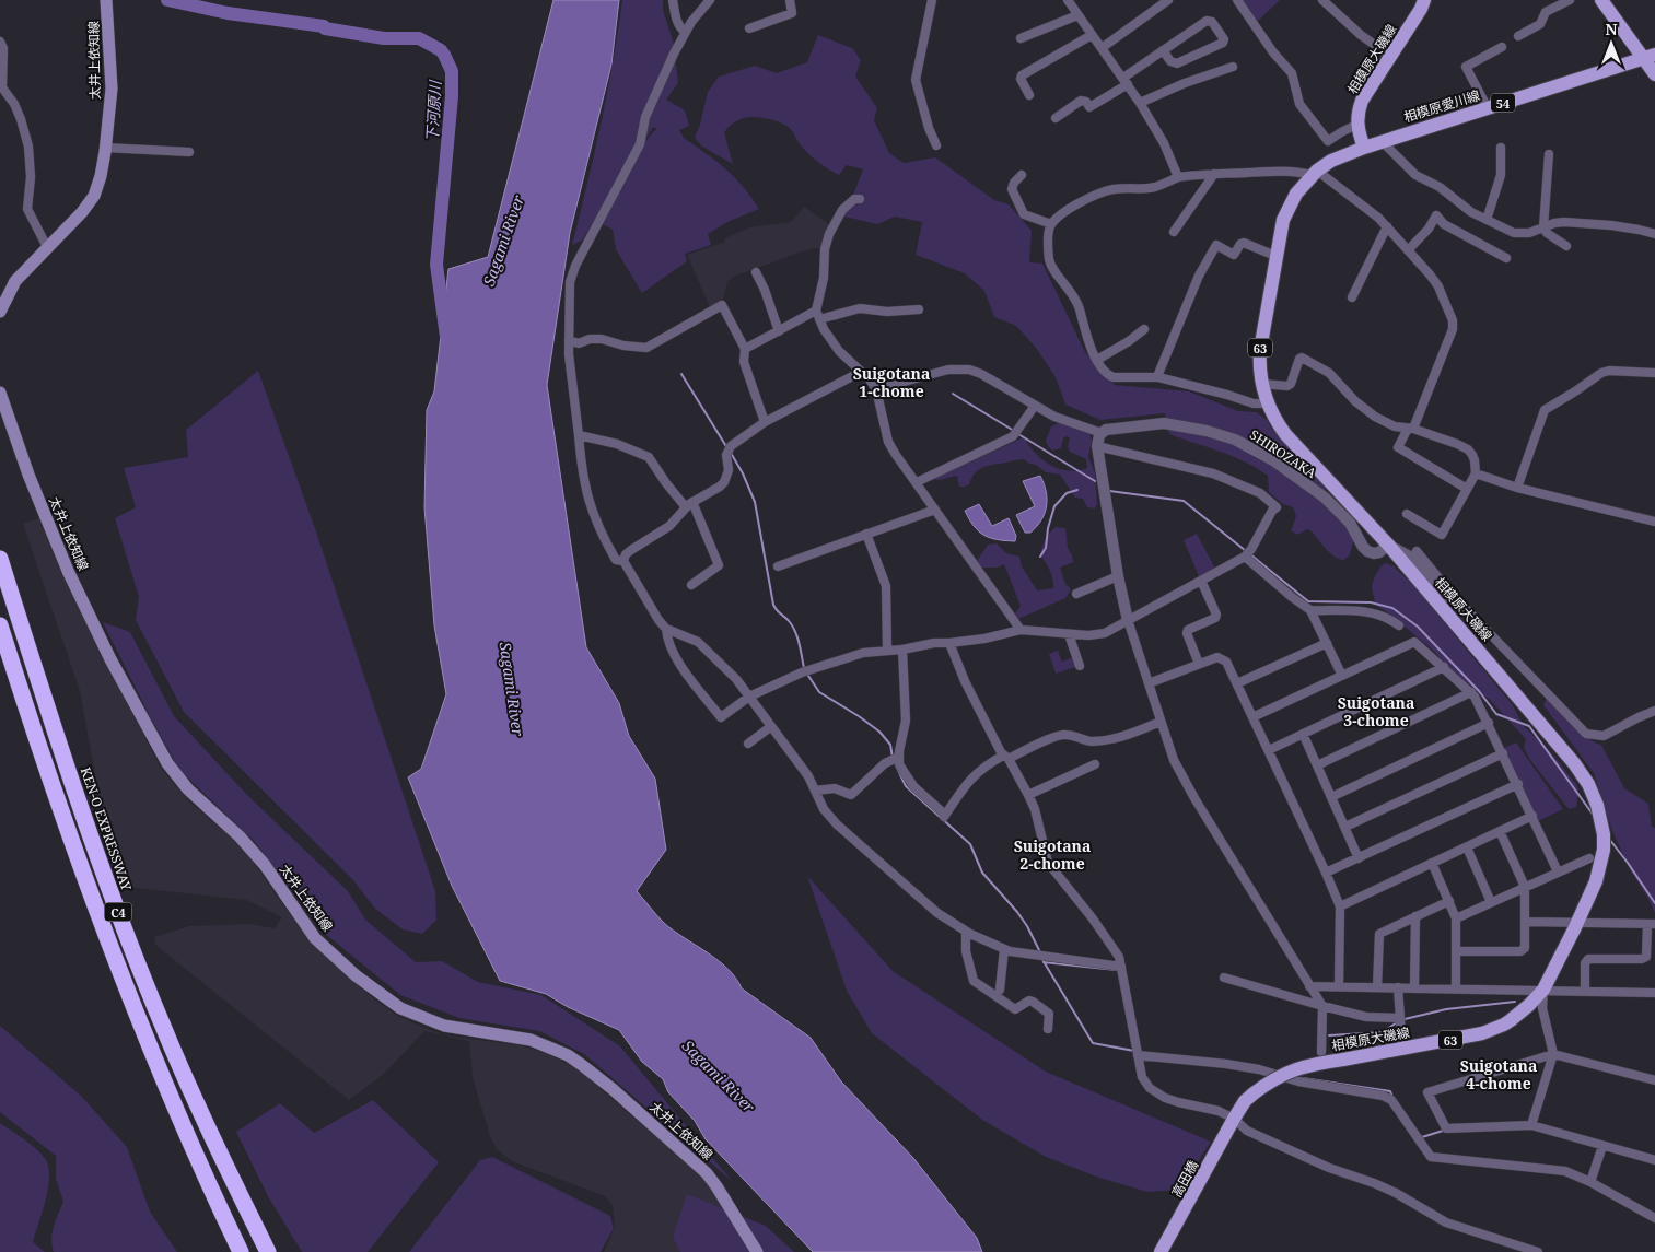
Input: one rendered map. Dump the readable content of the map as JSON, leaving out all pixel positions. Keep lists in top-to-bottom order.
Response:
{
  "streets": {
    "highway": ["KEN-O EXPRESSWAY", "C4"],
    "main road": [
      "相模原大磯線",
      "太井上依知線",
      "54",
      "相模原愛川線",
      "63",
      "高田橋"
    ],
    "street": ["SHIROZAKA"]
  },
  "crossings": [
    ["相模原大磯線", "相模原愛川線"],
    ["相模原大磯線", "SHIROZAKA"],
    ["相模原大磯線", "高田橋"]
  ],
  "districts": [
    "Suigotana 1-chome",
    "Suigotana 3-chome",
    "Suigotana 2-chome",
    "Suigotana 4-chome"
  ],
  "water": ["下河原川", "Sagami River"],
  "north": "top"
}
